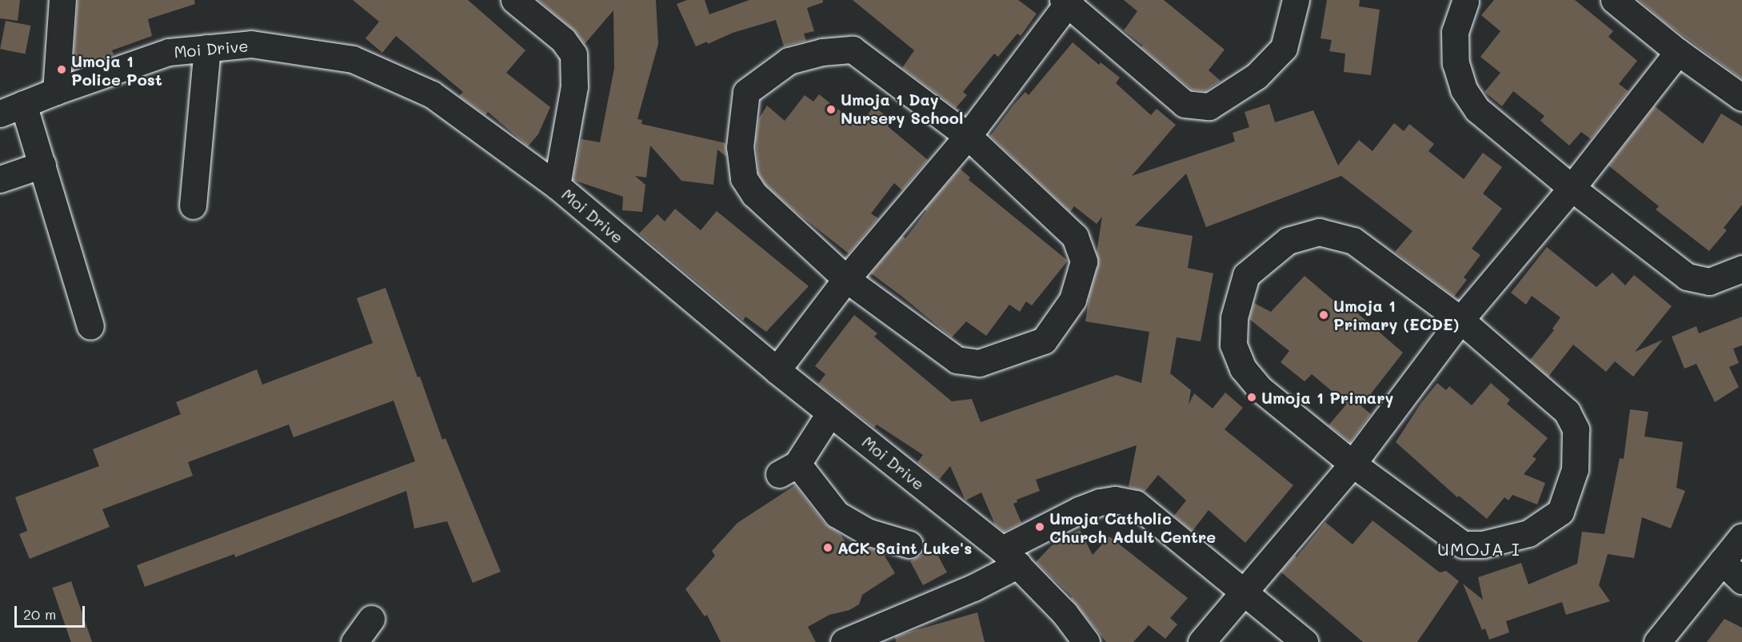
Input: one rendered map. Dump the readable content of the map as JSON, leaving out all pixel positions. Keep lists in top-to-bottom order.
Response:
{
  "streets": {
    "street": ["Moi Drive"]
  },
  "districts": ["UMOJA I"],
  "places": [
    "Umoja 1 Police Post",
    "Umoja 1 Day Nursery School",
    "Umoja 1 Primary (ECDE)",
    "Umoja 1 Primary",
    "Umoja Catholic Church Adult Centre",
    "ACK Saint Luke's"
  ],
  "scale_bar": "20 m"
}
